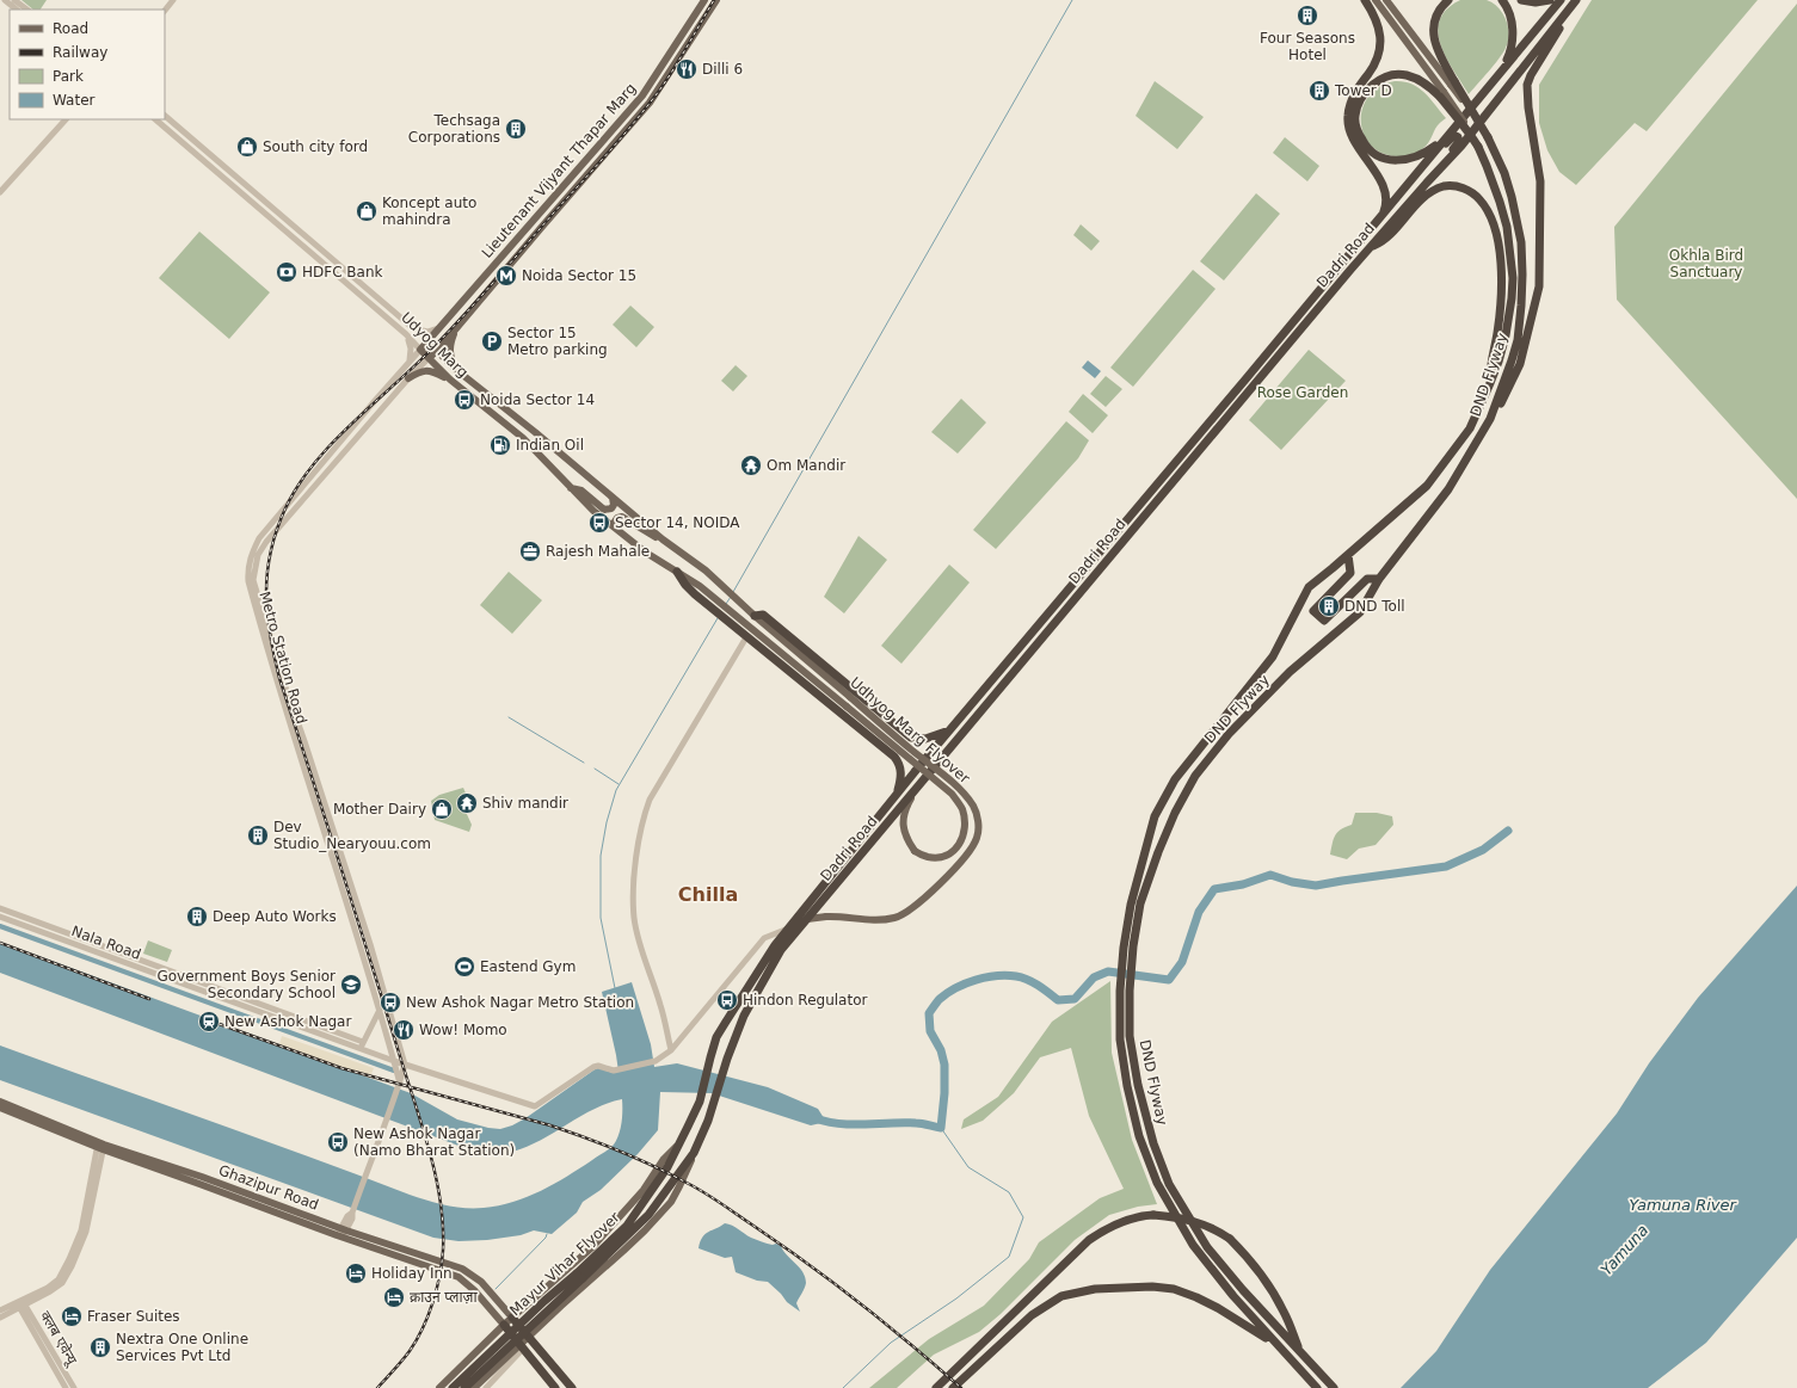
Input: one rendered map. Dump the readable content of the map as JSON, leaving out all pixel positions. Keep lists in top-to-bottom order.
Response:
{
  "streets": {
    "highway": ["Dadri Road", "DND Flyway", "Mayur Vihar Flyover"],
    "main road": [
      "Lieutenant Vijyant Thapar Marg",
      "Udyog Marg",
      "Udhyog Marg Flyover",
      "Ghazipur Road"
    ],
    "street": ["Metro Station Road", "Nala Road", "क्लब एवेन्यू"]
  },
  "crossings": [
    ["Lieutenant Vijyant Thapar Marg", "Udyog Marg"],
    ["Lieutenant Vijyant Thapar Marg", "Metro Station Road"],
    ["Dadri Road", "DND Flyway"],
    ["Dadri Road", "Udhyog Marg Flyover"],
    ["Dadri Road", "Mayur Vihar Flyover"],
    ["Udyog Marg", "Metro Station Road"],
    ["Udyog Marg", "Udhyog Marg Flyover"],
    ["Metro Station Road", "Nala Road"]
  ],
  "districts": ["Chilla"],
  "water": ["Yamuna River", "Yamuna"],
  "parks": ["Okhla Bird Sanctuary", "Rose Garden"],
  "places": {
    "building": [
      "Four Seasons Hotel",
      "Tower D",
      "Techsaga Corporations",
      "DND Toll",
      "Dev Studio_Nearyouu.com",
      "Deep Auto Works",
      "Nextra One Online Services Pvt Ltd"
    ],
    "restaurant": ["Dilli 6", "Wow! Momo"],
    "shop": ["South city ford", "Koncept auto mahindra", "Mother Dairy"],
    "bank": ["HDFC Bank"],
    "metro station": ["Noida Sector 15"],
    "parking": ["Sector 15 Metro parking"],
    "bus stop": [
      "Noida Sector 14",
      "Sector 14, NOIDA",
      "Hindon Regulator",
      "New Ashok Nagar Metro Station",
      "New Ashok Nagar (Namo Bharat Station)"
    ],
    "fuel station": ["Indian Oil"],
    "temple": ["Om Mandir", "Shiv mandir"],
    "office": ["Rajesh Mahale"],
    "sports": ["Eastend Gym"],
    "school or university": ["Government Boys Senior Secondary School"],
    "station": ["New Ashok Nagar"],
    "hotel": ["Holiday Inn", "क्राउन प्लाज़ा", "Fraser Suites"]
  },
  "legend": [
    "Road",
    "Railway",
    "Park",
    "Water"
  ]
}
